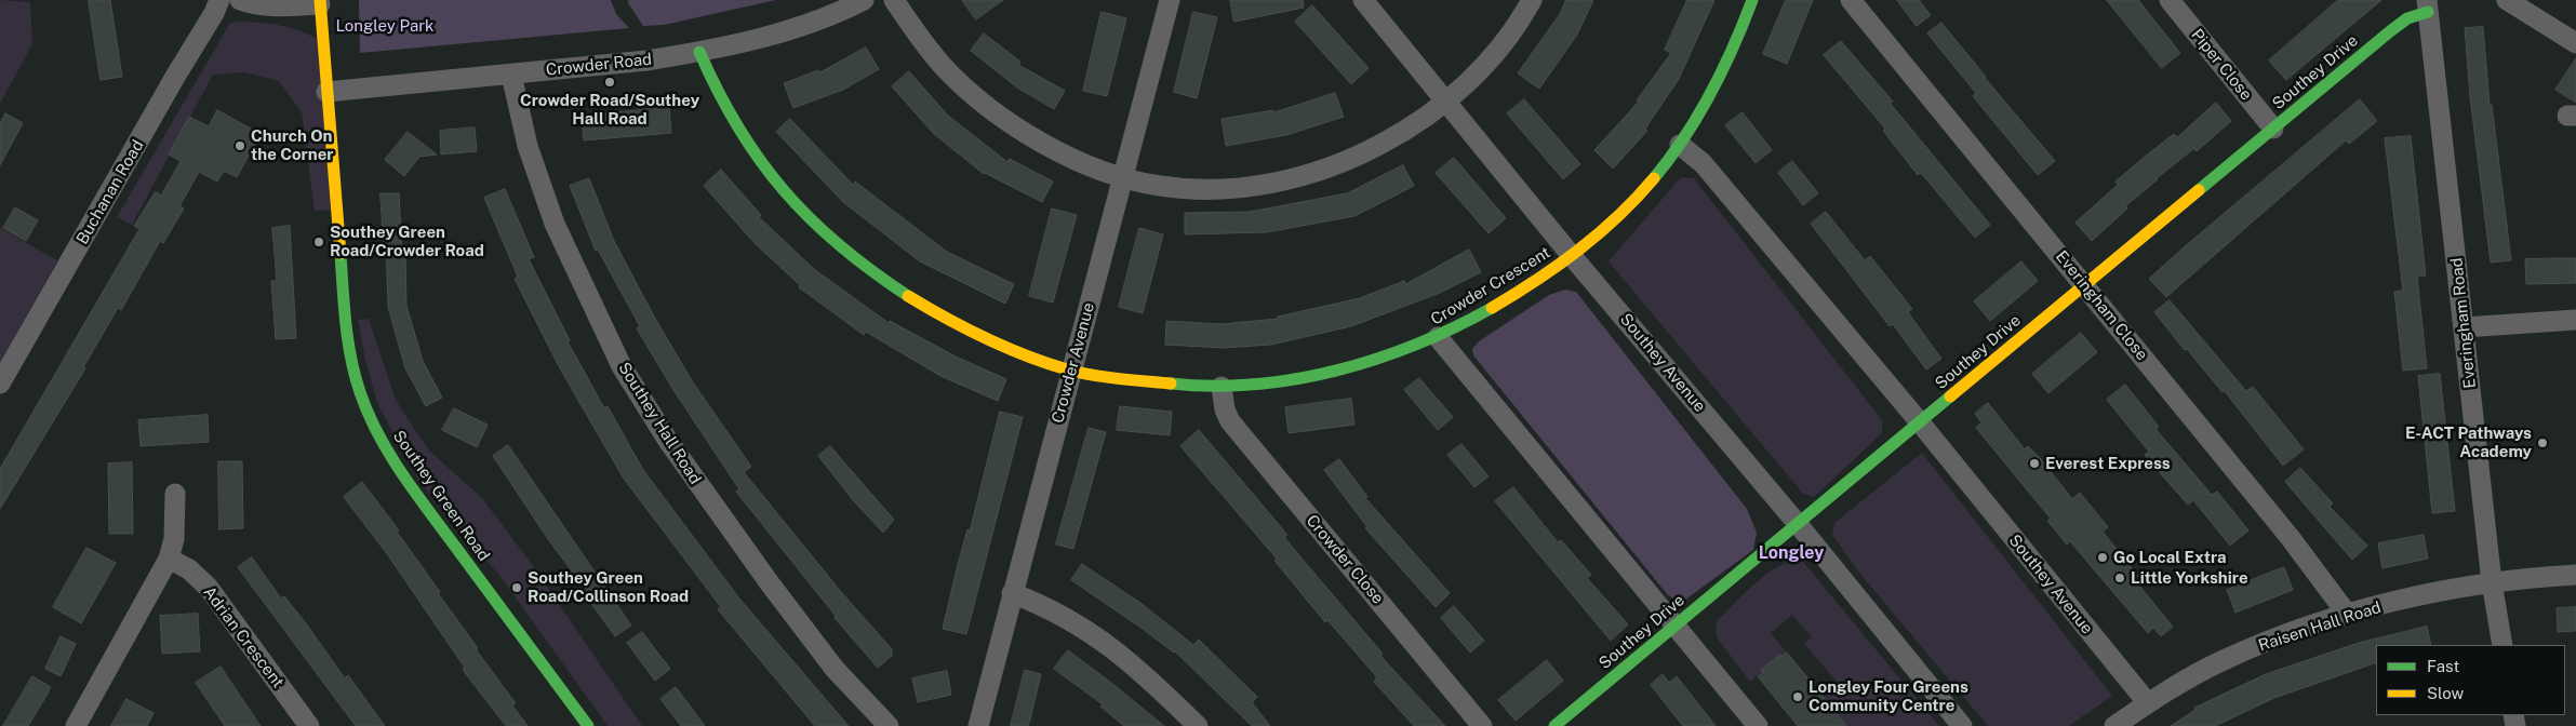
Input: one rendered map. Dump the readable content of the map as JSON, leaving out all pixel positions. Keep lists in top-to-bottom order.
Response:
{
  "streets": {
    "street": [
      "Crowder Road",
      "Piper Close",
      "Southey Drive",
      "Buchanan Road",
      "Crowder Crescent",
      "Everingham Close",
      "Everingham Road",
      "Crowder Avenue",
      "Southey Avenue",
      "Southey Hall Road",
      "Southey Green Road",
      "Crowder Close",
      "Raisen Hall Road",
      "Adrian Crescent"
    ]
  },
  "crossings": [
    ["Crowder Road", "Crowder Crescent"],
    ["Crowder Road", "Southey Hall Road"],
    ["Crowder Road", "Southey Green Road"],
    ["Piper Close", "Southey Drive"],
    ["Southey Drive", "Everingham Close"],
    ["Southey Drive", "Everingham Road"],
    ["Southey Drive", "Southey Avenue"],
    ["Crowder Crescent", "Crowder Avenue"],
    ["Crowder Crescent", "Southey Avenue"],
    ["Crowder Crescent", "Crowder Close"],
    ["Everingham Close", "Raisen Hall Road"],
    ["Everingham Road", "Raisen Hall Road"],
    ["Southey Avenue", "Raisen Hall Road"]
  ],
  "districts": ["Longley"],
  "parks": ["Longley Park"],
  "places": [
    "Crowder Road/Southey Hall Road",
    "Church On the Corner",
    "Southey Green Road/Crowder Road",
    "E-ACT Pathways Academy",
    "Everest Express",
    "Go Local Extra",
    "Little Yorkshire",
    "Southey Green Road/Collinson Road",
    "Longley Four Greens Community Centre"
  ],
  "legend": ["Fast", "Slow"]
}
